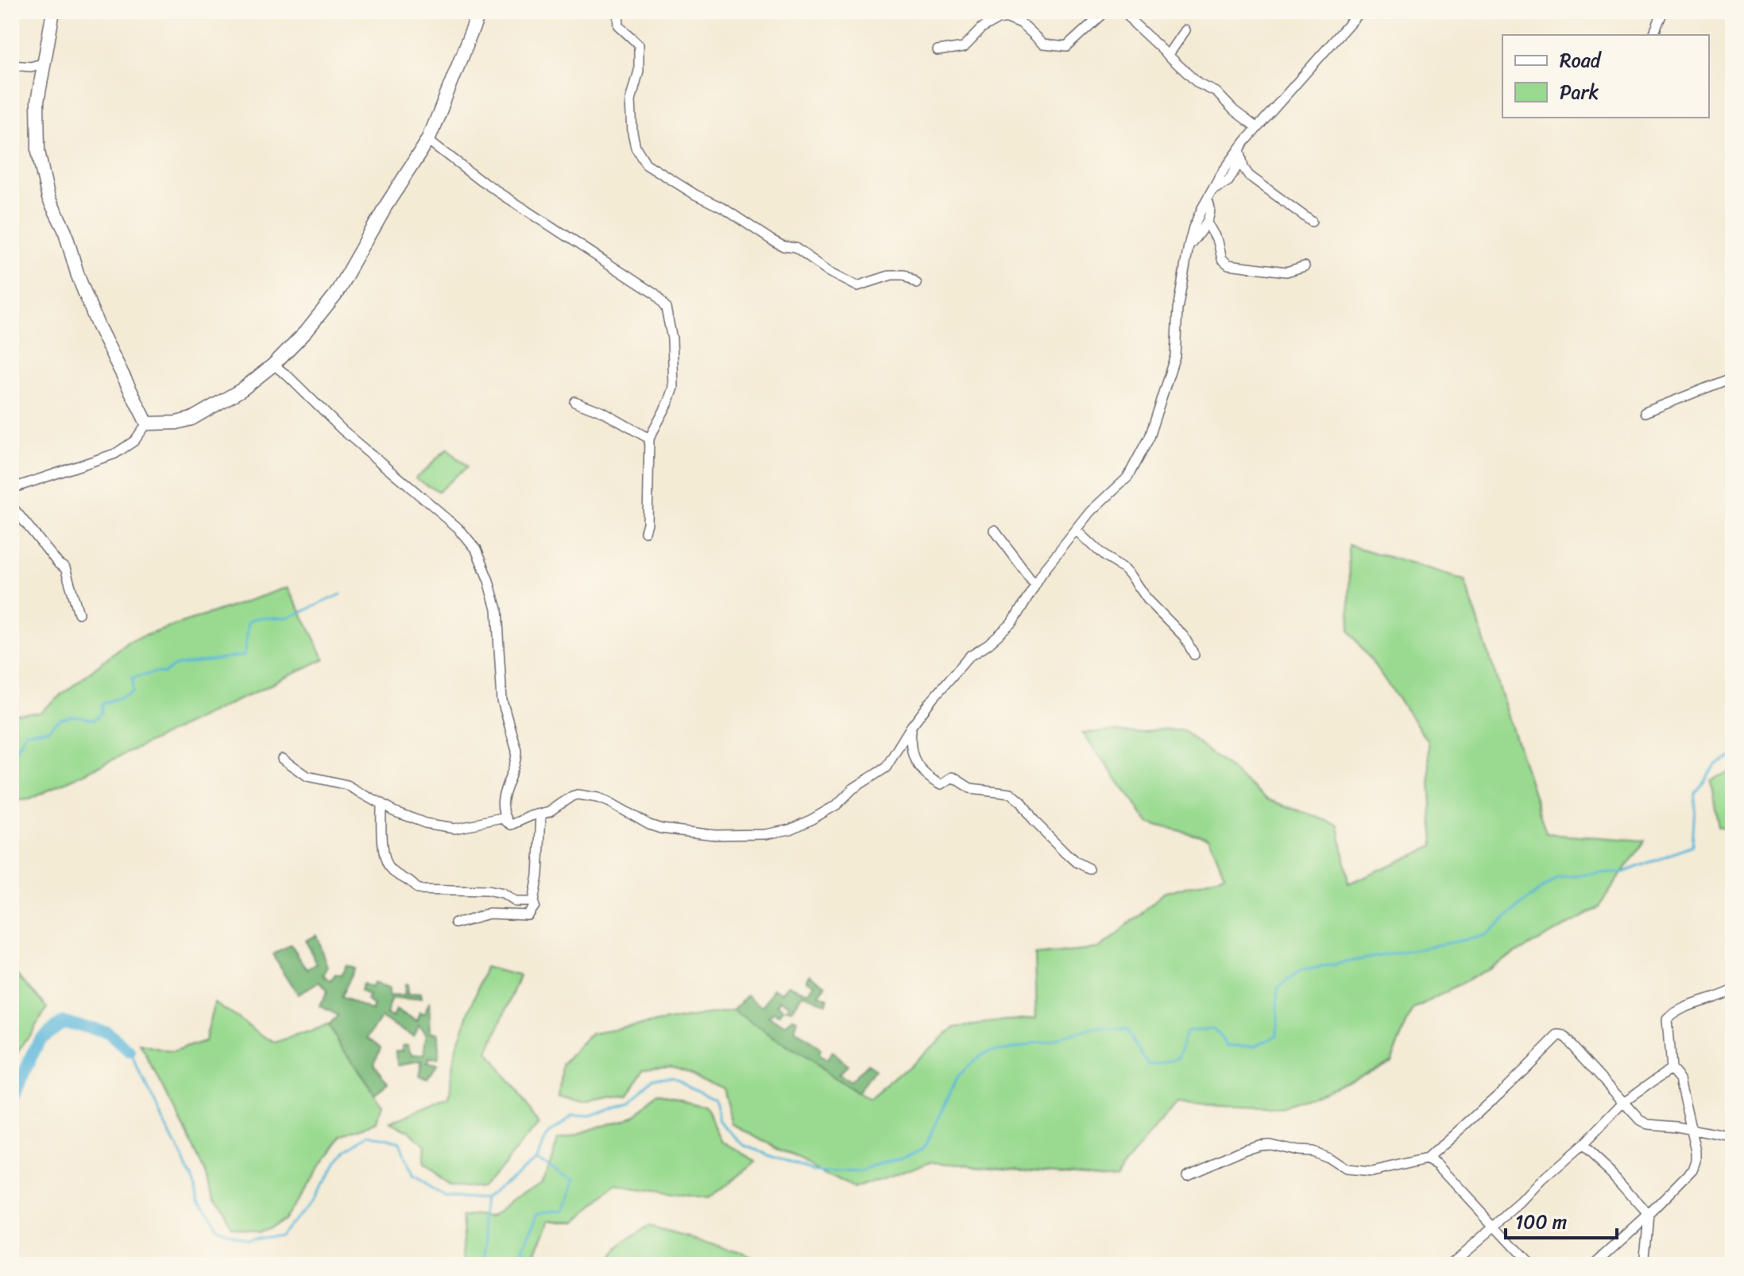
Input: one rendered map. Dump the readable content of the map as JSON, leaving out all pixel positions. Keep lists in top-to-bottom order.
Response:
{
  "legend": ["Road", "Park"],
  "scale_bar": "100 m"
}
